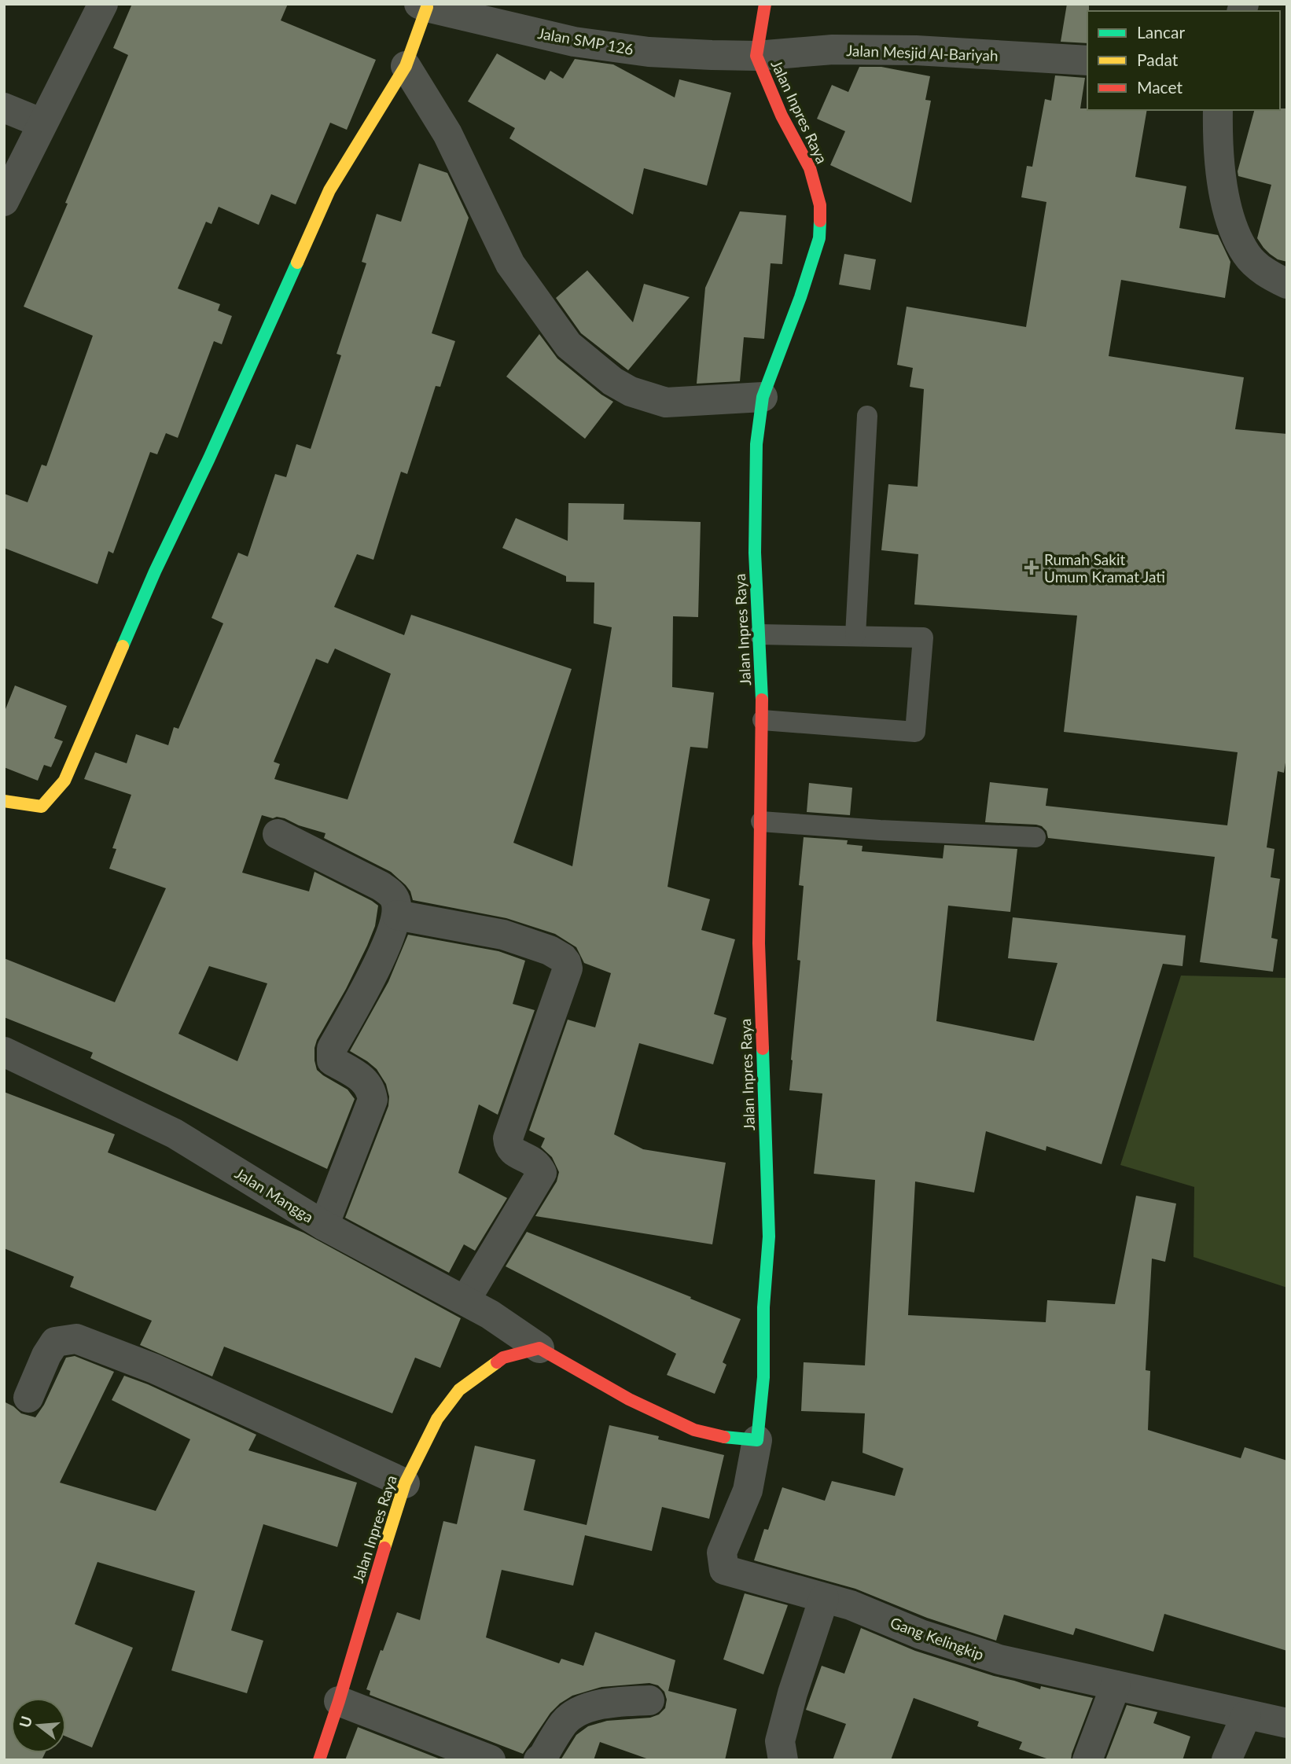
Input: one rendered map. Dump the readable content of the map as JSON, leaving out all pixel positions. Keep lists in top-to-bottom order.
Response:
{
  "streets": {
    "street": [
      "Jalan SMP 126",
      "Jalan Mesjid Al-Bariyah",
      "Jalan Inpres Raya",
      "Jalan Mangga",
      "Gang Kelingkip"
    ]
  },
  "crossings": [
    ["Jalan SMP 126", "Jalan Mesjid Al-Bariyah"],
    ["Jalan SMP 126", "Jalan Inpres Raya"],
    ["Jalan Mesjid Al-Bariyah", "Jalan Inpres Raya"],
    ["Jalan Inpres Raya", "Jalan Mangga"],
    ["Jalan Inpres Raya", "Gang Kelingkip"]
  ],
  "places": {
    "health": ["Rumah Sakit Umum Kramat Jati"]
  },
  "legend": ["Lancar", "Padat", "Macet"],
  "north": "left"
}
